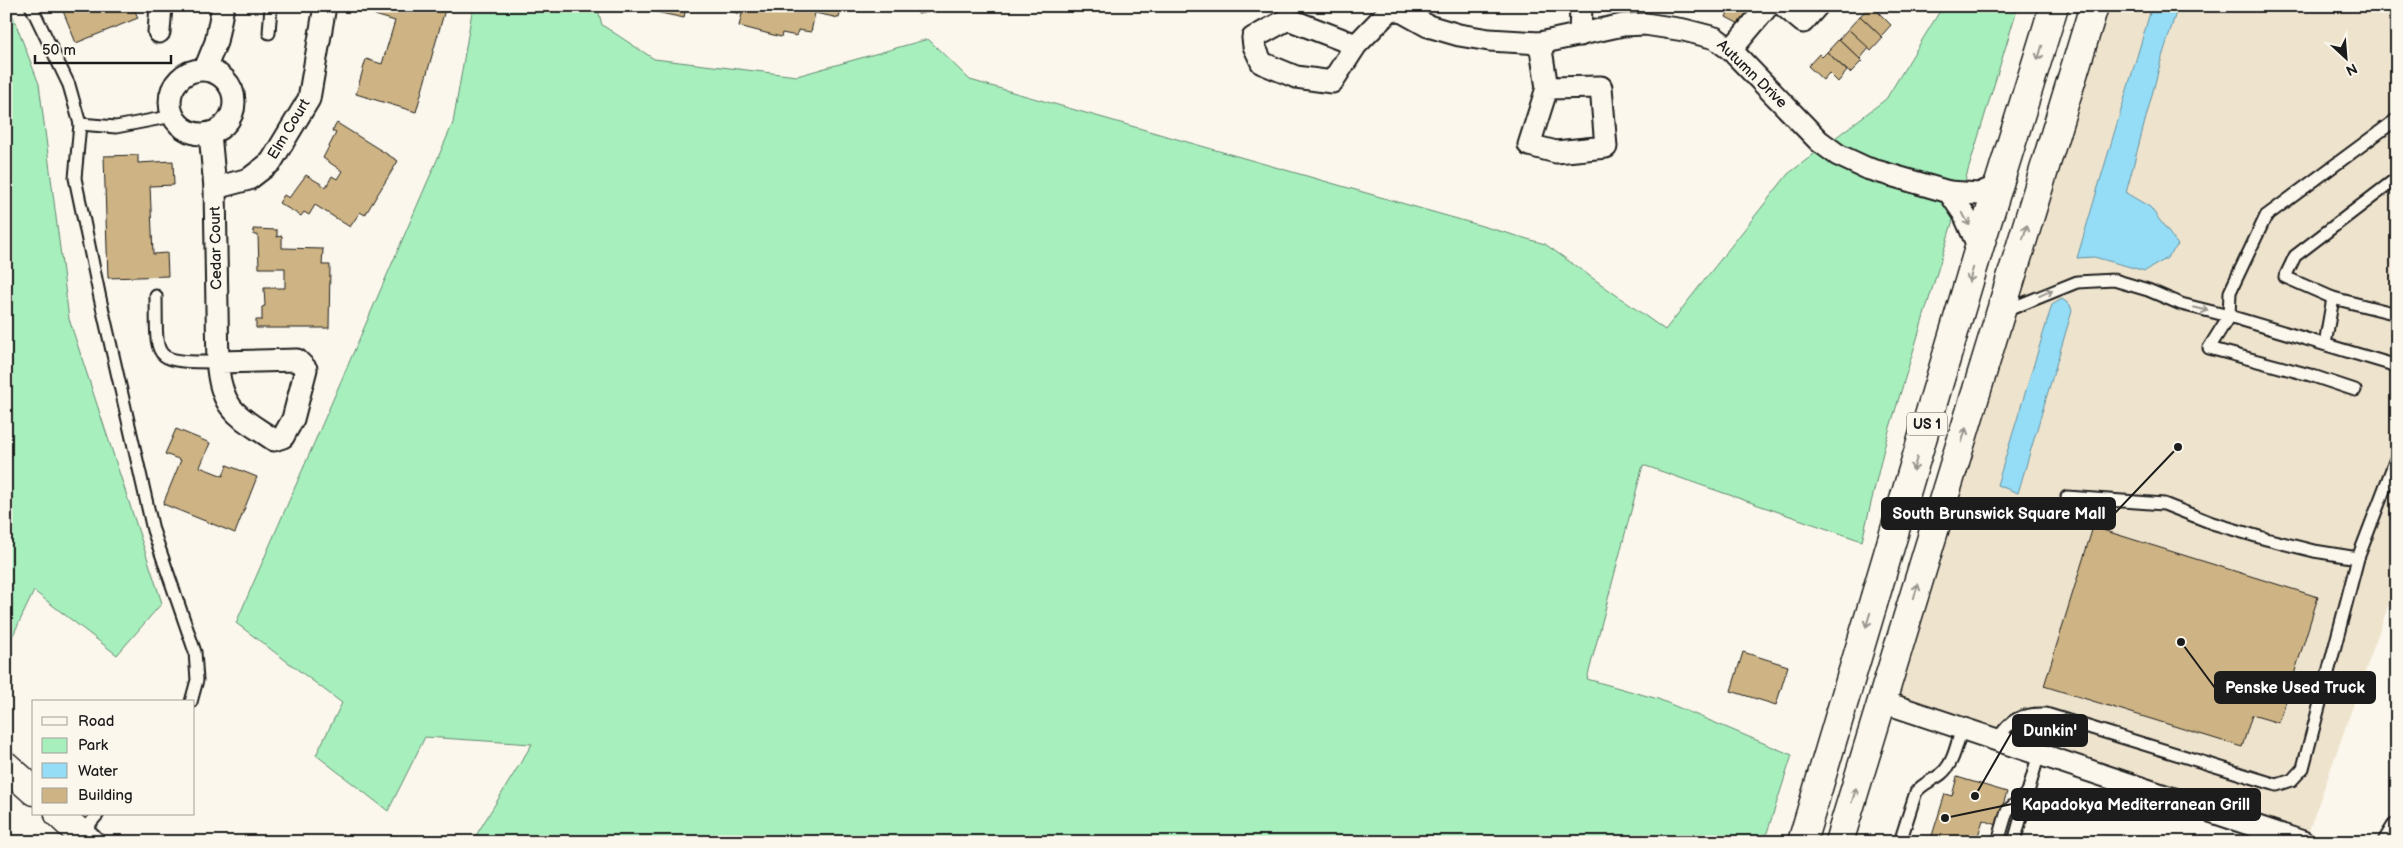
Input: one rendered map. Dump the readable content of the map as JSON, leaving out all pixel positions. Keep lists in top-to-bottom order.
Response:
{
  "streets": {
    "main road": ["US 1"],
    "street": ["Autumn Drive", "Elm Court", "Cedar Court"]
  },
  "crossings": [
    ["Autumn Drive", "US 1"],
    ["Elm Court", "Cedar Court"]
  ],
  "places": [
    "South Brunswick Square Mall",
    "Penske Used Truck",
    "Dunkin'",
    "Kapadokya Mediterranean Grill"
  ],
  "legend": [
    "Road",
    "Park",
    "Water",
    "Building"
  ],
  "scale_bar": "50 m",
  "north": "bottom right"
}
